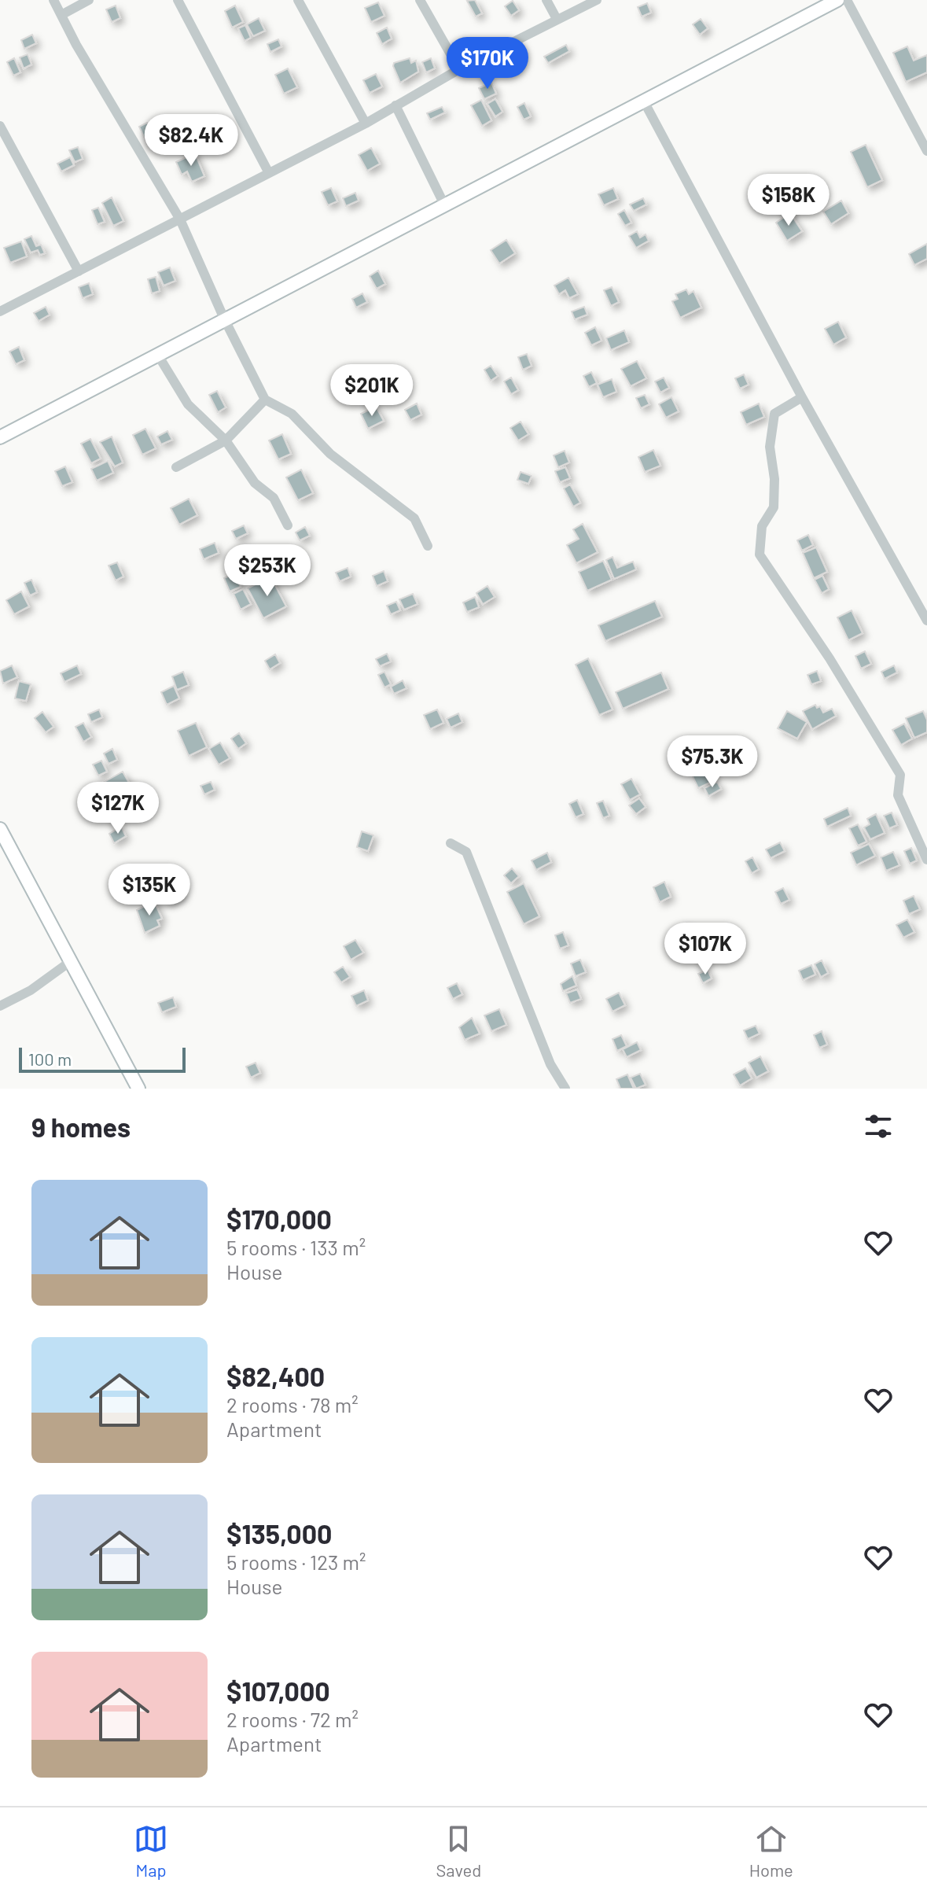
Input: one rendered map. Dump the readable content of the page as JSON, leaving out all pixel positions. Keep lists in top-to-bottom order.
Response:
{
  "scale_bar": "100 m",
  "page": {
    "price": [
      "$170K",
      "$82.4K",
      "$158K",
      "$201K",
      "$253K",
      "$75.3K",
      "$127K",
      "$135K",
      "$107K"
    ],
    "scale": "100 m",
    "heading": "9 homes",
    "list": [
      {
        "name": "$170,000",
        "note": "5 rooms · 133 m² · House"
      },
      {
        "name": "$82,400",
        "note": "2 rooms · 78 m² · Apartment"
      },
      {
        "name": "$135,000",
        "note": "5 rooms · 123 m² · House"
      },
      {
        "name": "$107,000",
        "note": "2 rooms · 72 m² · Apartment"
      }
    ],
    "tabs": ["Map", "Saved", "Home"]
  }
}
